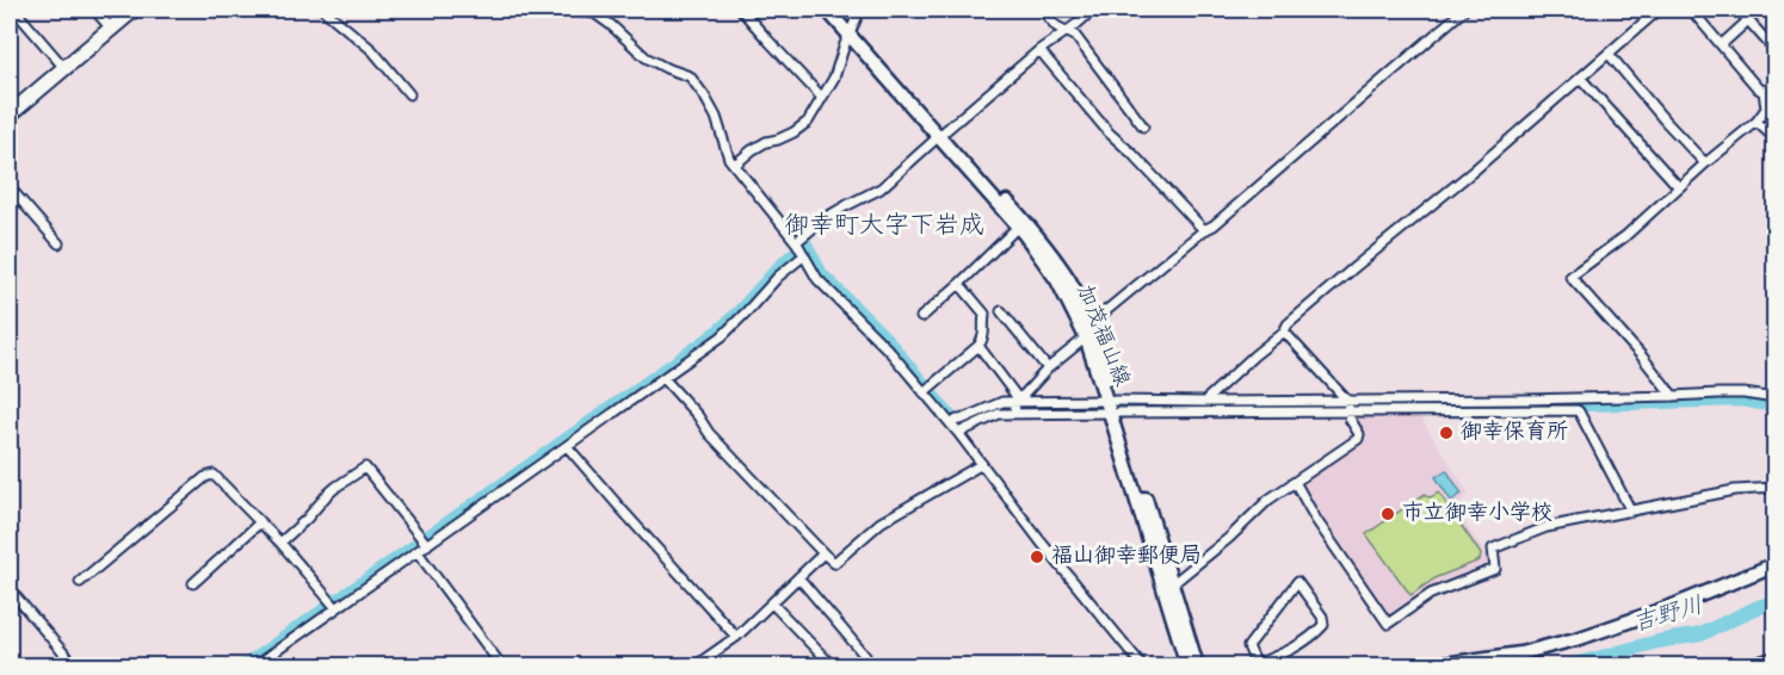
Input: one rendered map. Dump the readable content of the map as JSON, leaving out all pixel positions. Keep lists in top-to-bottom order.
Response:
{
  "streets": {
    "main road": ["加茂福山線"]
  },
  "districts": ["御幸町大字下岩成"],
  "water": ["吉野川"],
  "places": ["御幸保育所", "市立御幸小学校", "福山御幸郵便局"]
}
